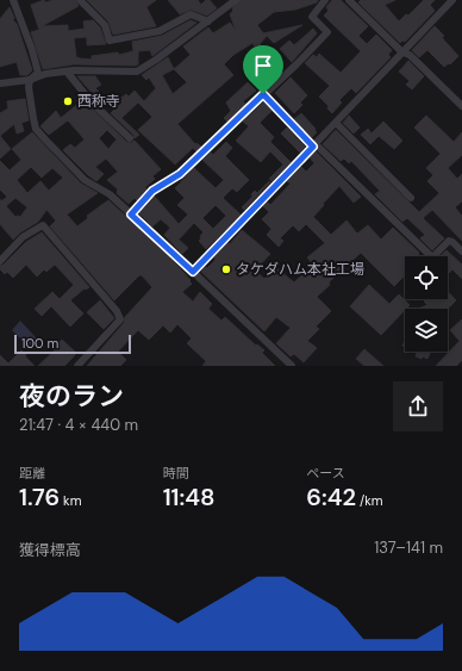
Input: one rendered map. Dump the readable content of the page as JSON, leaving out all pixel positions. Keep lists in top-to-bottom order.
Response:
{
  "places": ["西称寺", "タケダハム本社工場"],
  "scale_bar": "100 m",
  "page": {
    "scale": "100 m",
    "heading": ["夜のラン", "21:47 · 4 × 440 m"],
    "stats": [
      ["距離", "1.76 km"],
      ["時間", "11:48"],
      ["ペース", "6:42 /km"]
    ],
    "chart": ["獲得標高", "137–141 m"]
  }
}
